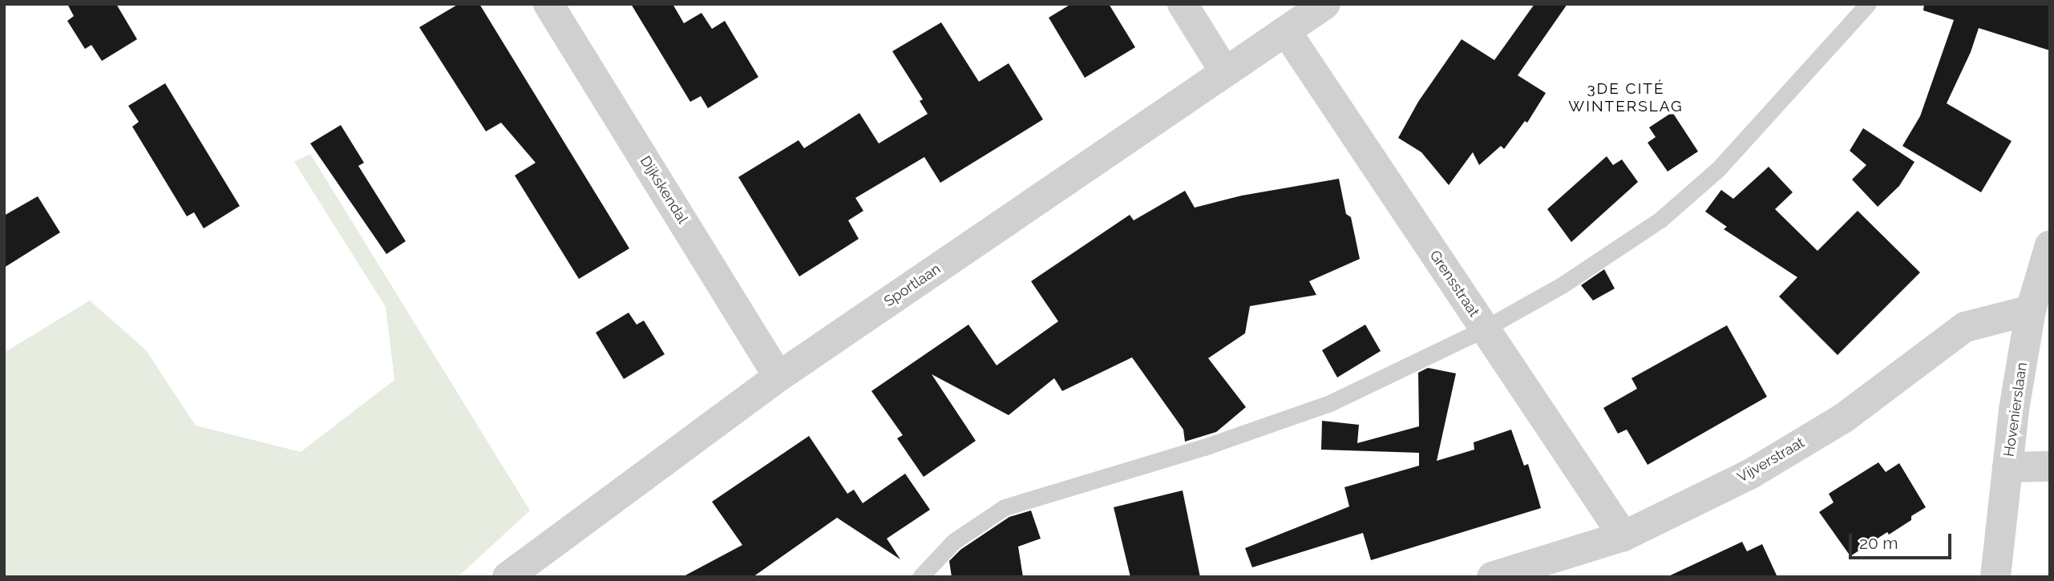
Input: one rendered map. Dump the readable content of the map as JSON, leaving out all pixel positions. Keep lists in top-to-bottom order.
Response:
{
  "streets": {
    "street": [
      "Dijkskendal",
      "Grensstraat",
      "Sportlaan",
      "Hovenierslaan",
      "Vijverstraat"
    ]
  },
  "crossings": [
    ["Dijkskendal", "Sportlaan"],
    ["Grensstraat", "Sportlaan"],
    ["Grensstraat", "Vijverstraat"],
    ["Hovenierslaan", "Vijverstraat"]
  ],
  "districts": ["3DE CITÉ WINTERSLAG"],
  "scale_bar": "20 m"
}
